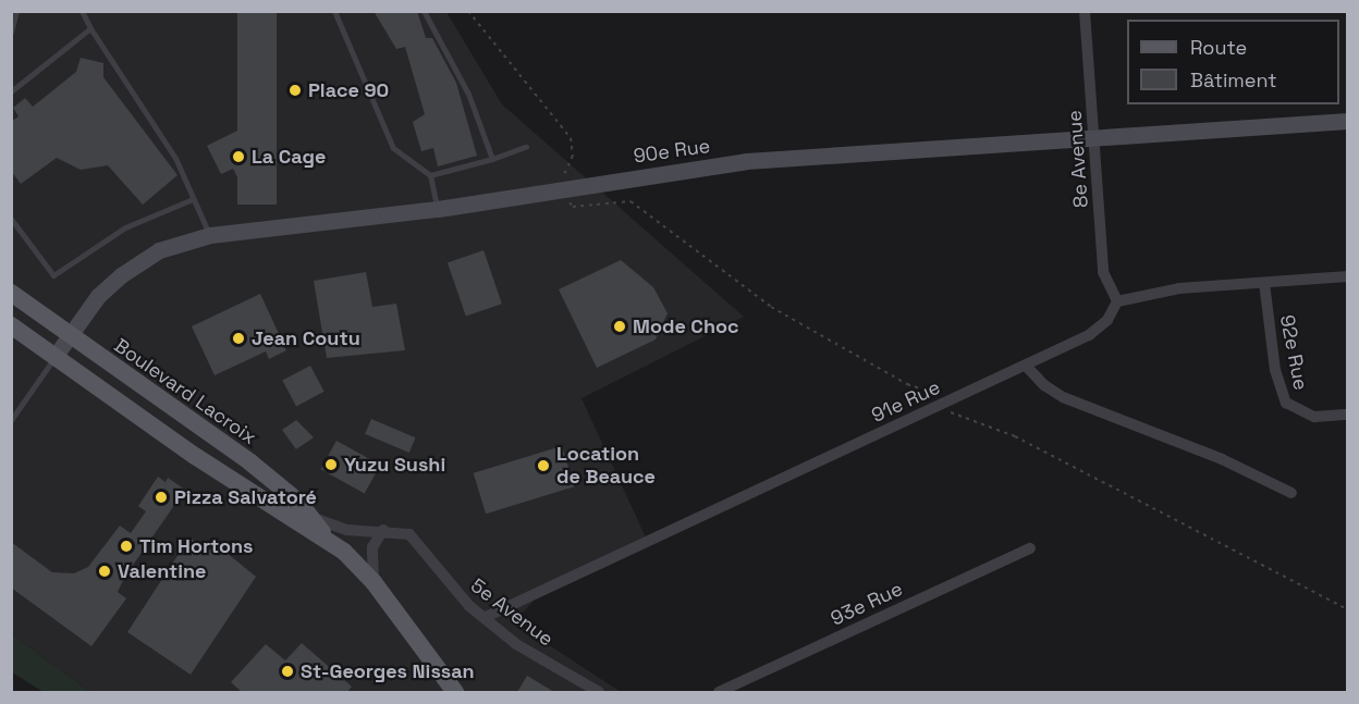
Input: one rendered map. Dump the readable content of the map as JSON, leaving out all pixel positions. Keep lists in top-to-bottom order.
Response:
{
  "streets": {
    "main road": ["Boulevard Lacroix"],
    "street": [
      "90e Rue",
      "8e Avenue",
      "92e Rue",
      "91e Rue",
      "93e Rue",
      "5e Avenue"
    ]
  },
  "crossings": [
    ["90e Rue", "8e Avenue"],
    ["90e Rue", "Boulevard Lacroix"],
    ["8e Avenue", "91e Rue"],
    ["Boulevard Lacroix", "5e Avenue"],
    ["91e Rue", "5e Avenue"]
  ],
  "places": [
    "Place 90",
    "La Cage",
    "Mode Choc",
    "Jean Coutu",
    "Yuzu Sushi",
    "Location de Beauce",
    "Pizza Salvatoré",
    "Tim Hortons",
    "Valentine",
    "St-Georges Nissan"
  ],
  "legend": ["Route", "Bâtiment"]
}
